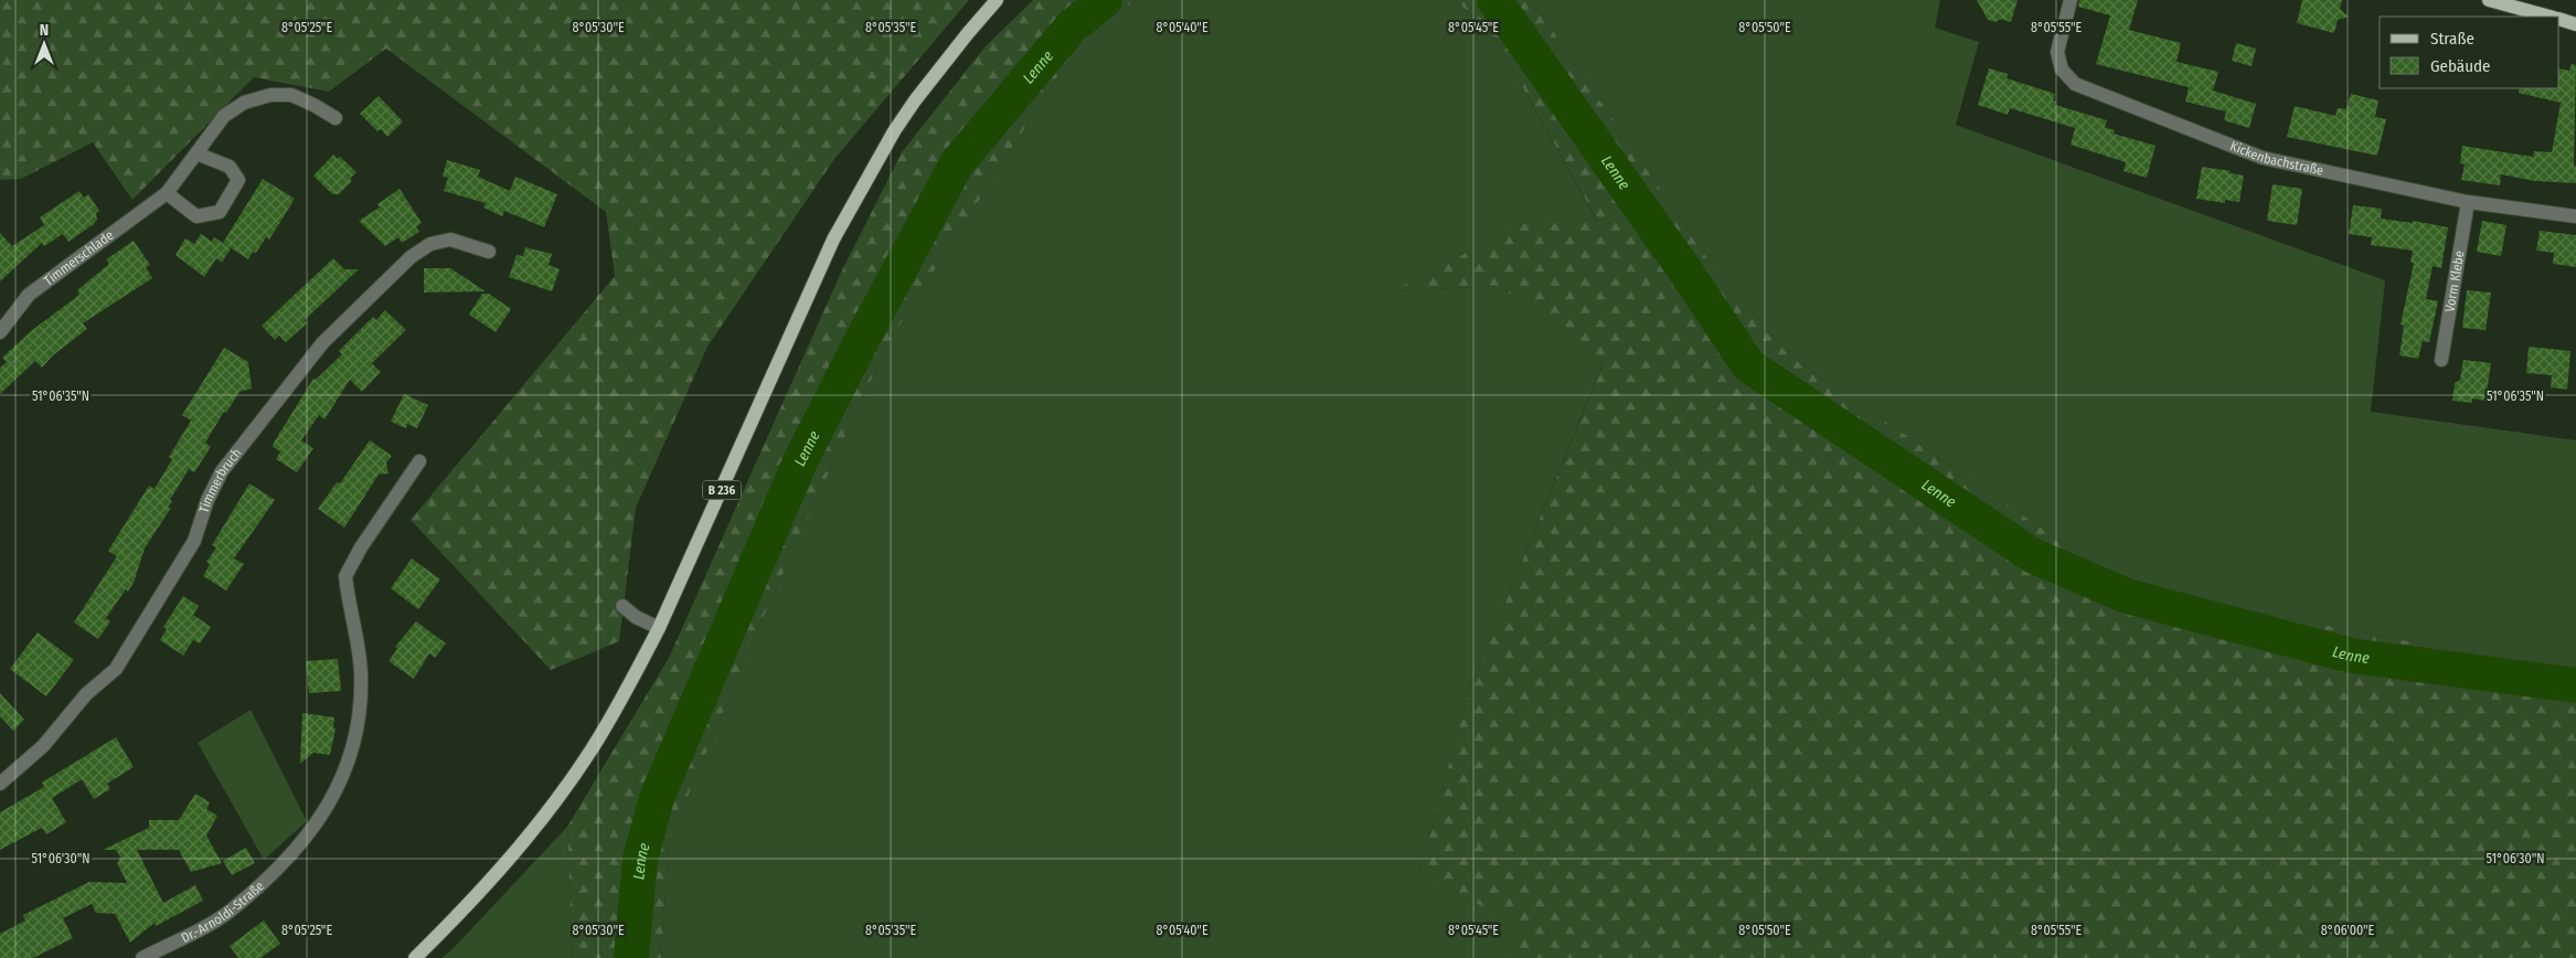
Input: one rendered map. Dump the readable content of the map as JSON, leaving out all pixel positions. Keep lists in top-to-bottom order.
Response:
{
  "streets": {
    "main road": ["B 236"],
    "street": [
      "Kickenbachstraße",
      "Timmerschlade",
      "Vorm Klebe",
      "Timmerbruch",
      "Dr.-Arnoldi-Straße"
    ]
  },
  "crossings": [
    ["Kickenbachstraße", "Vorm Klebe"]
  ],
  "water": ["Lenne"],
  "legend": ["Straße", "Gebäude"],
  "north": "top",
  "coordinates": [
    "8°05'25\"E",
    "8°05'30\"E",
    "8°05'35\"E",
    "8°05'40\"E",
    "8°05'45\"E",
    "8°05'50\"E",
    "8°05'55\"E",
    "51°06'35\"N",
    "51°06'30\"N",
    "8°06'00\"E"
  ]
}
